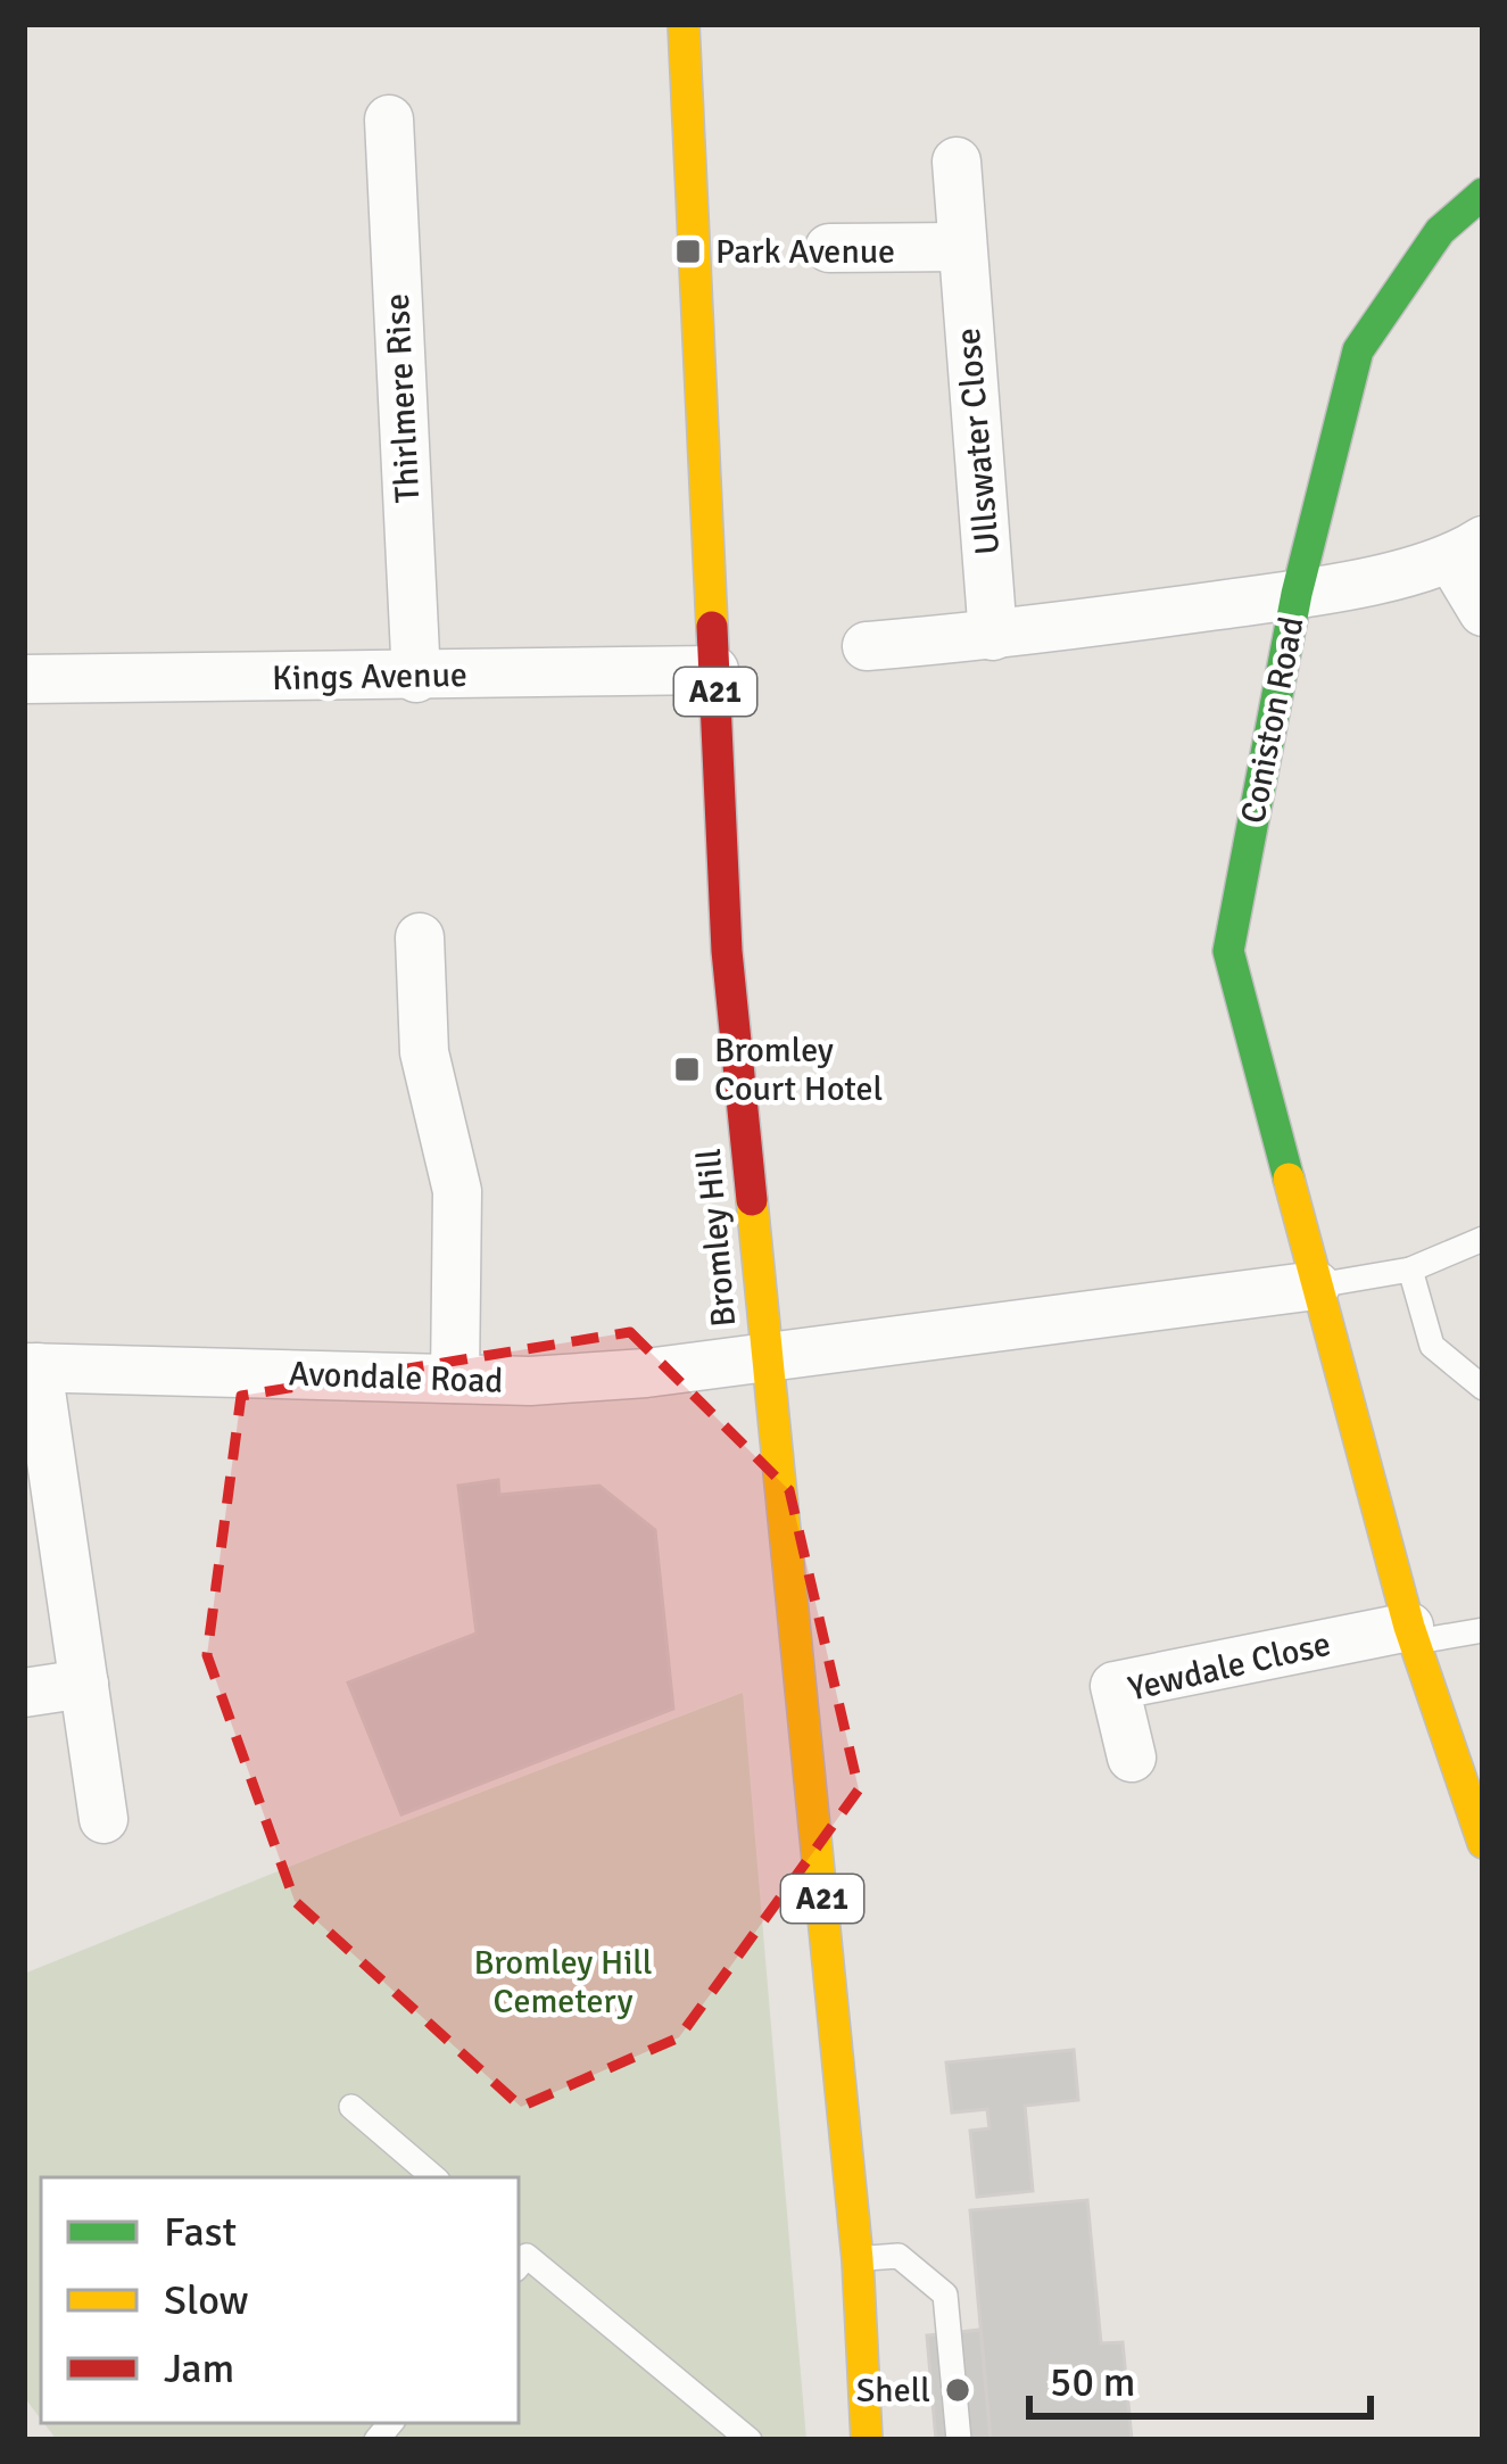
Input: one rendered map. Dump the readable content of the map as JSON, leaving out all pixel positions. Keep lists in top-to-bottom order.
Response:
{
  "streets": {
    "main road": ["A21", "Coniston Road", "Bromley Hill"],
    "street": [
      "Thirlmere Rise",
      "Ullswater Close",
      "Kings Avenue",
      "Avondale Road",
      "Yewdale Close"
    ]
  },
  "crossings": [
    ["Thirlmere Rise", "Kings Avenue"],
    ["Kings Avenue", "Bromley Hill"],
    ["Coniston Road", "Yewdale Close"],
    ["Bromley Hill", "Avondale Road"]
  ],
  "parks": ["Bromley Hill Cemetery"],
  "places": {
    "transit": ["Park Avenue", "Bromley Court Hotel"],
    "other": ["Shell"]
  },
  "legend": ["Fast", "Slow", "Jam"],
  "scale_bar": "50 m"
}
